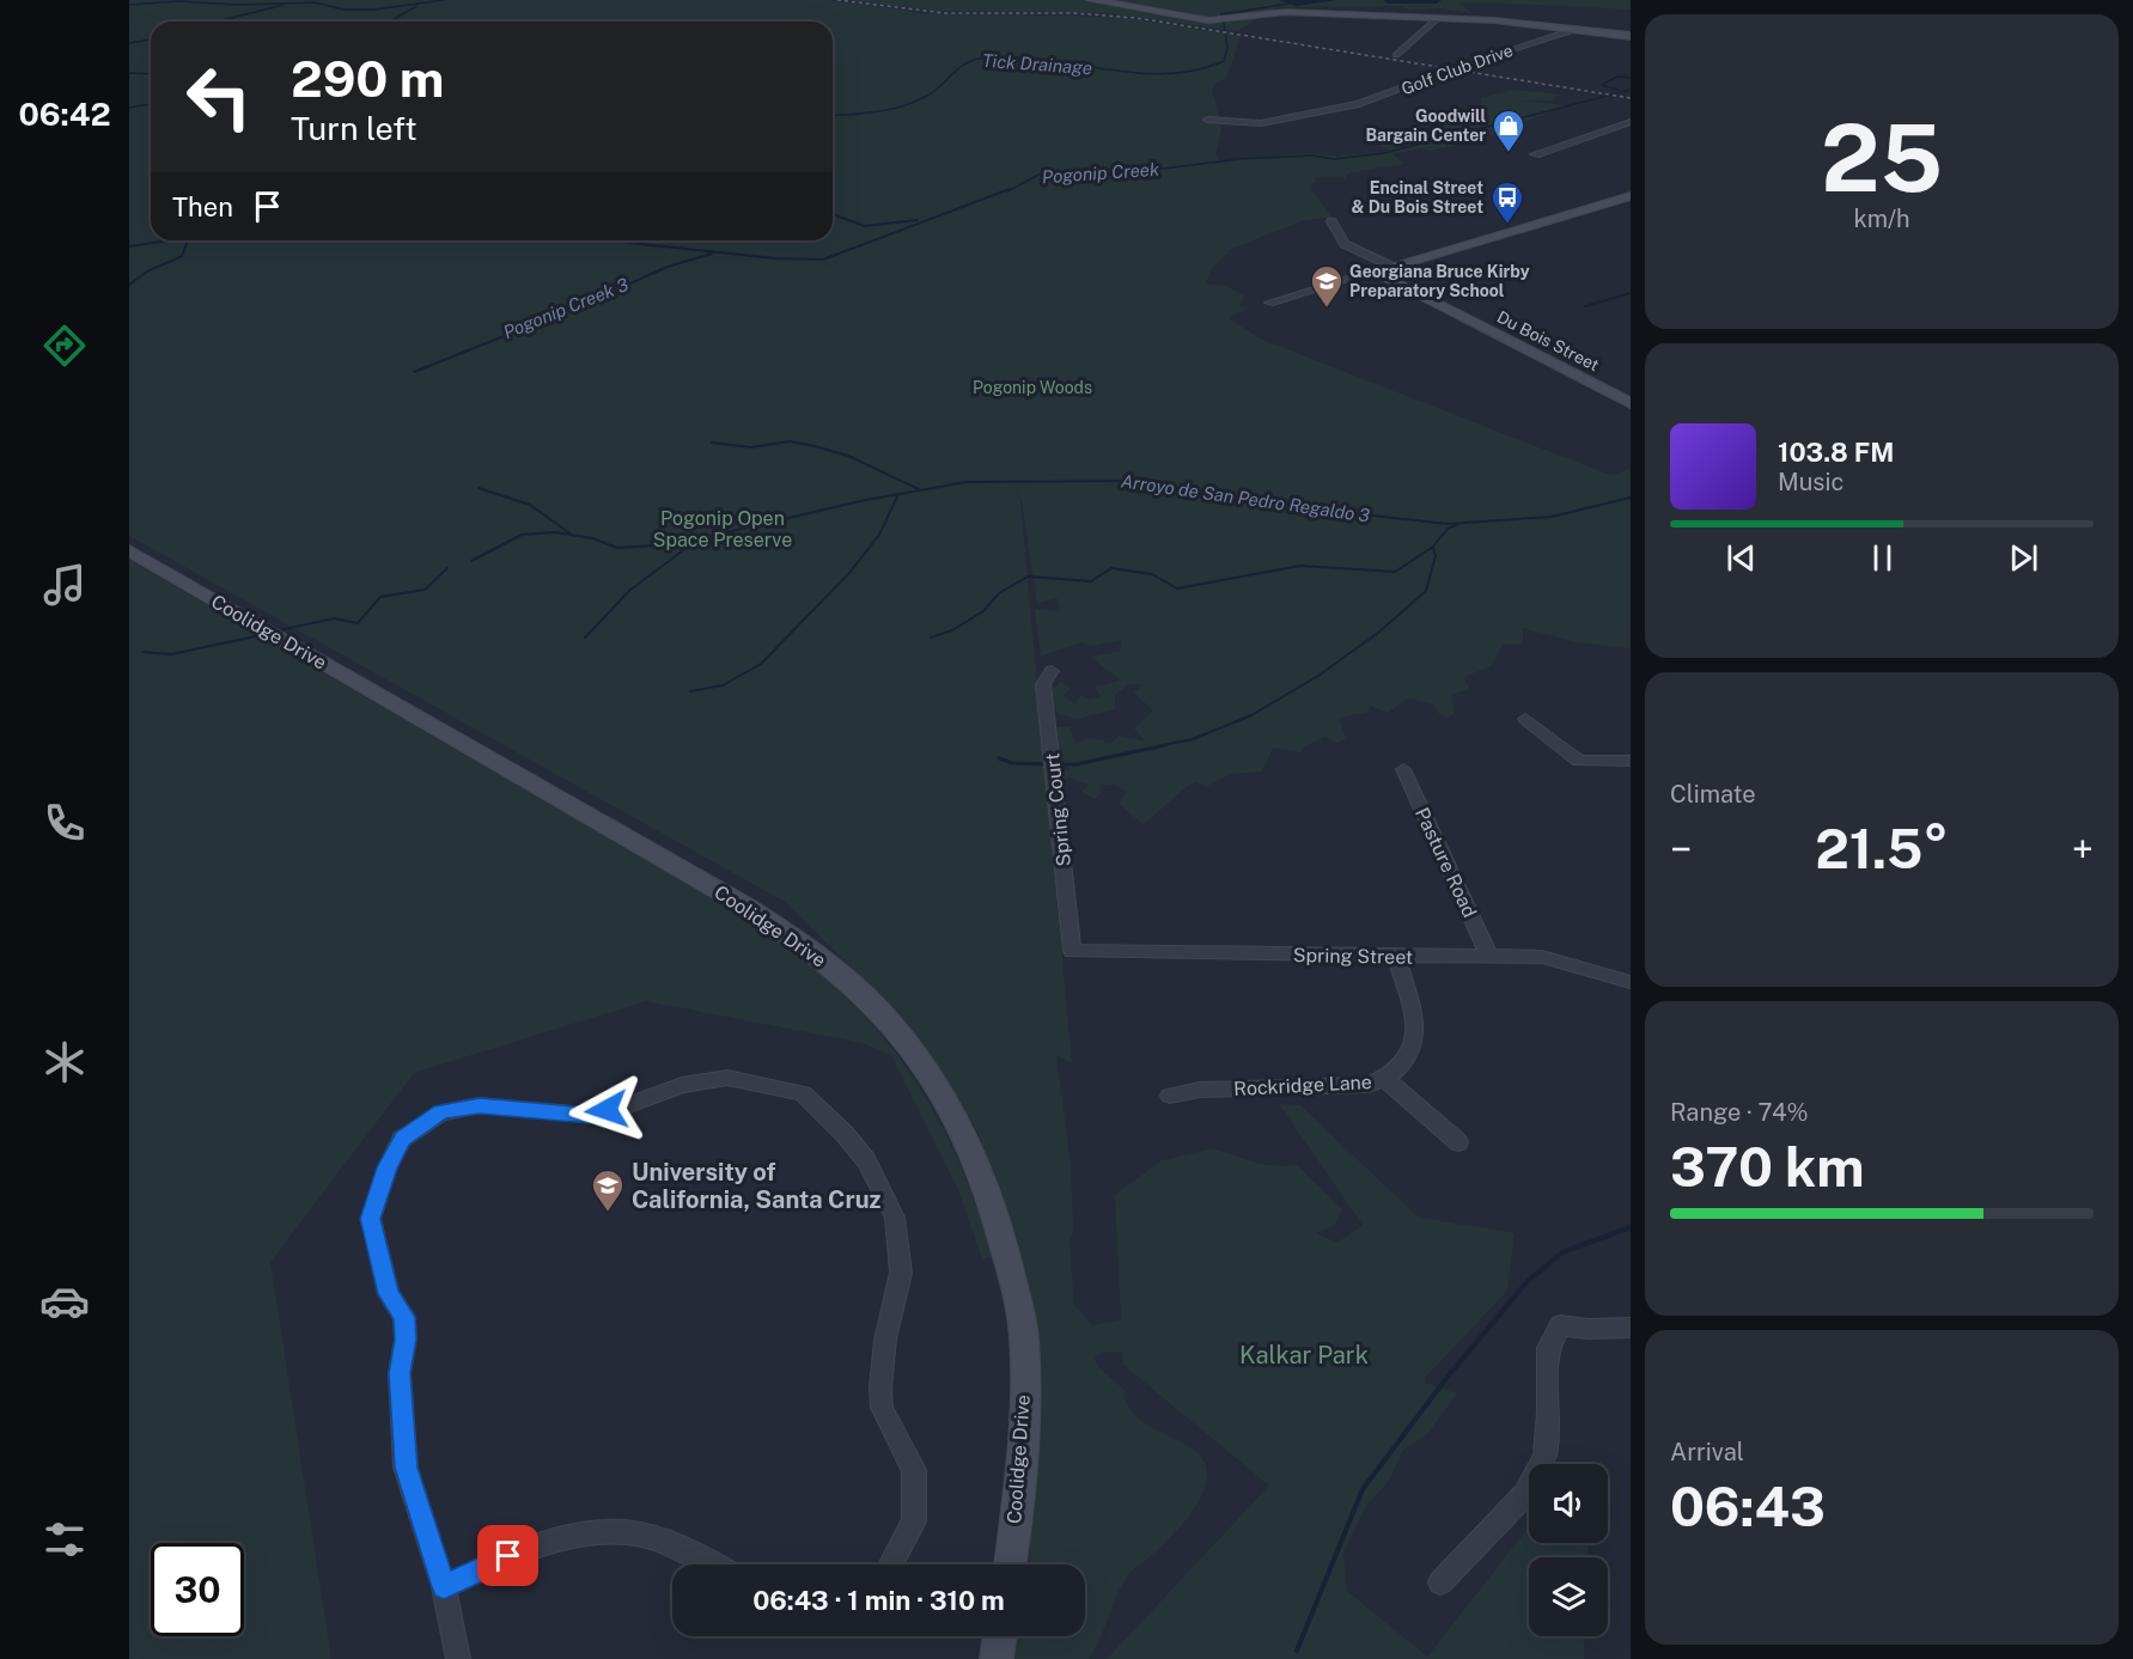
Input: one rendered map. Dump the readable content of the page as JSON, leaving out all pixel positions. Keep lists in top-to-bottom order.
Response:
{
  "streets": {
    "street": [
      "Golf Club Drive",
      "Du Bois Street",
      "Coolidge Drive",
      "Spring Court",
      "Pasture Road",
      "Spring Street",
      "Rockridge Lane"
    ]
  },
  "crossings": [
    ["Spring Court", "Spring Street"],
    ["Pasture Road", "Spring Street"],
    ["Spring Street", "Rockridge Lane"]
  ],
  "water": [
    "Tick Drainage",
    "Pogonip Creek",
    "Pogonip Creek 3",
    "Arroyo de San Pedro Regaldo 3"
  ],
  "parks": ["Pogonip Woods", "Pogonip Open Space Preserve", "Kalkar Park"],
  "places": {
    "shop": ["Goodwill Bargain Center"],
    "bus stop": ["Encinal Street & Du Bois Street"],
    "school or university": ["Georgiana Bruce Kirby Preparatory School", "University of California, Santa Cruz"]
  },
  "page": {
    "tabs": "06:42",
    "tile": [
      ["25", "km/h"],
      "Climate",
      ["Range · 74%", "370 km"],
      ["Arrival", "06:43"]
    ],
    "turn": ["290 m", "Turn left"],
    "then": "Then",
    "song": ["103.8 FM", "Music"],
    "heat": ["−", "21.5°", "+"],
    "limit": "30",
    "trip": "06:43 · 1 min · 310 m"
  }
}
